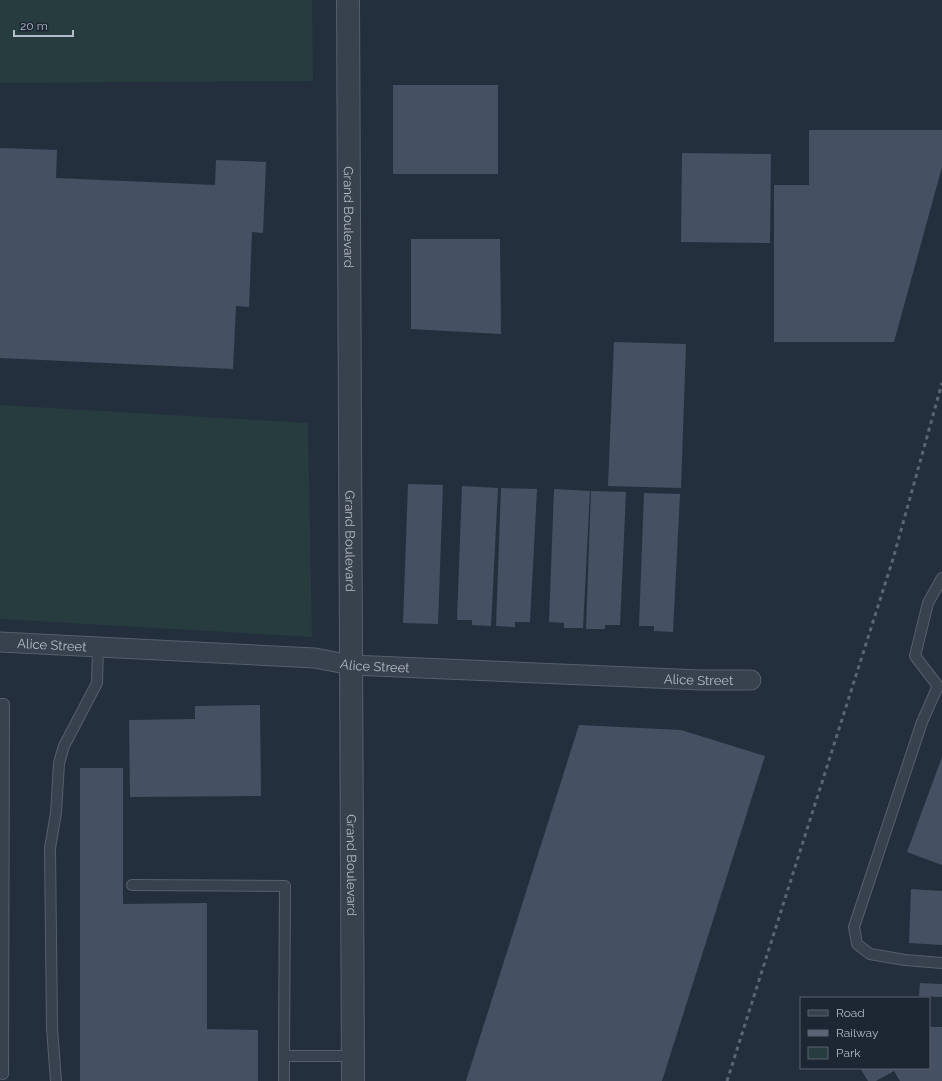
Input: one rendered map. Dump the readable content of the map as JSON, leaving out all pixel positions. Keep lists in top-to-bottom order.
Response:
{
  "streets": {
    "street": ["Grand Boulevard", "Alice Street"]
  },
  "crossings": [
    ["Grand Boulevard", "Alice Street"]
  ],
  "legend": ["Road", "Railway", "Park"],
  "scale_bar": "20 m"
}
